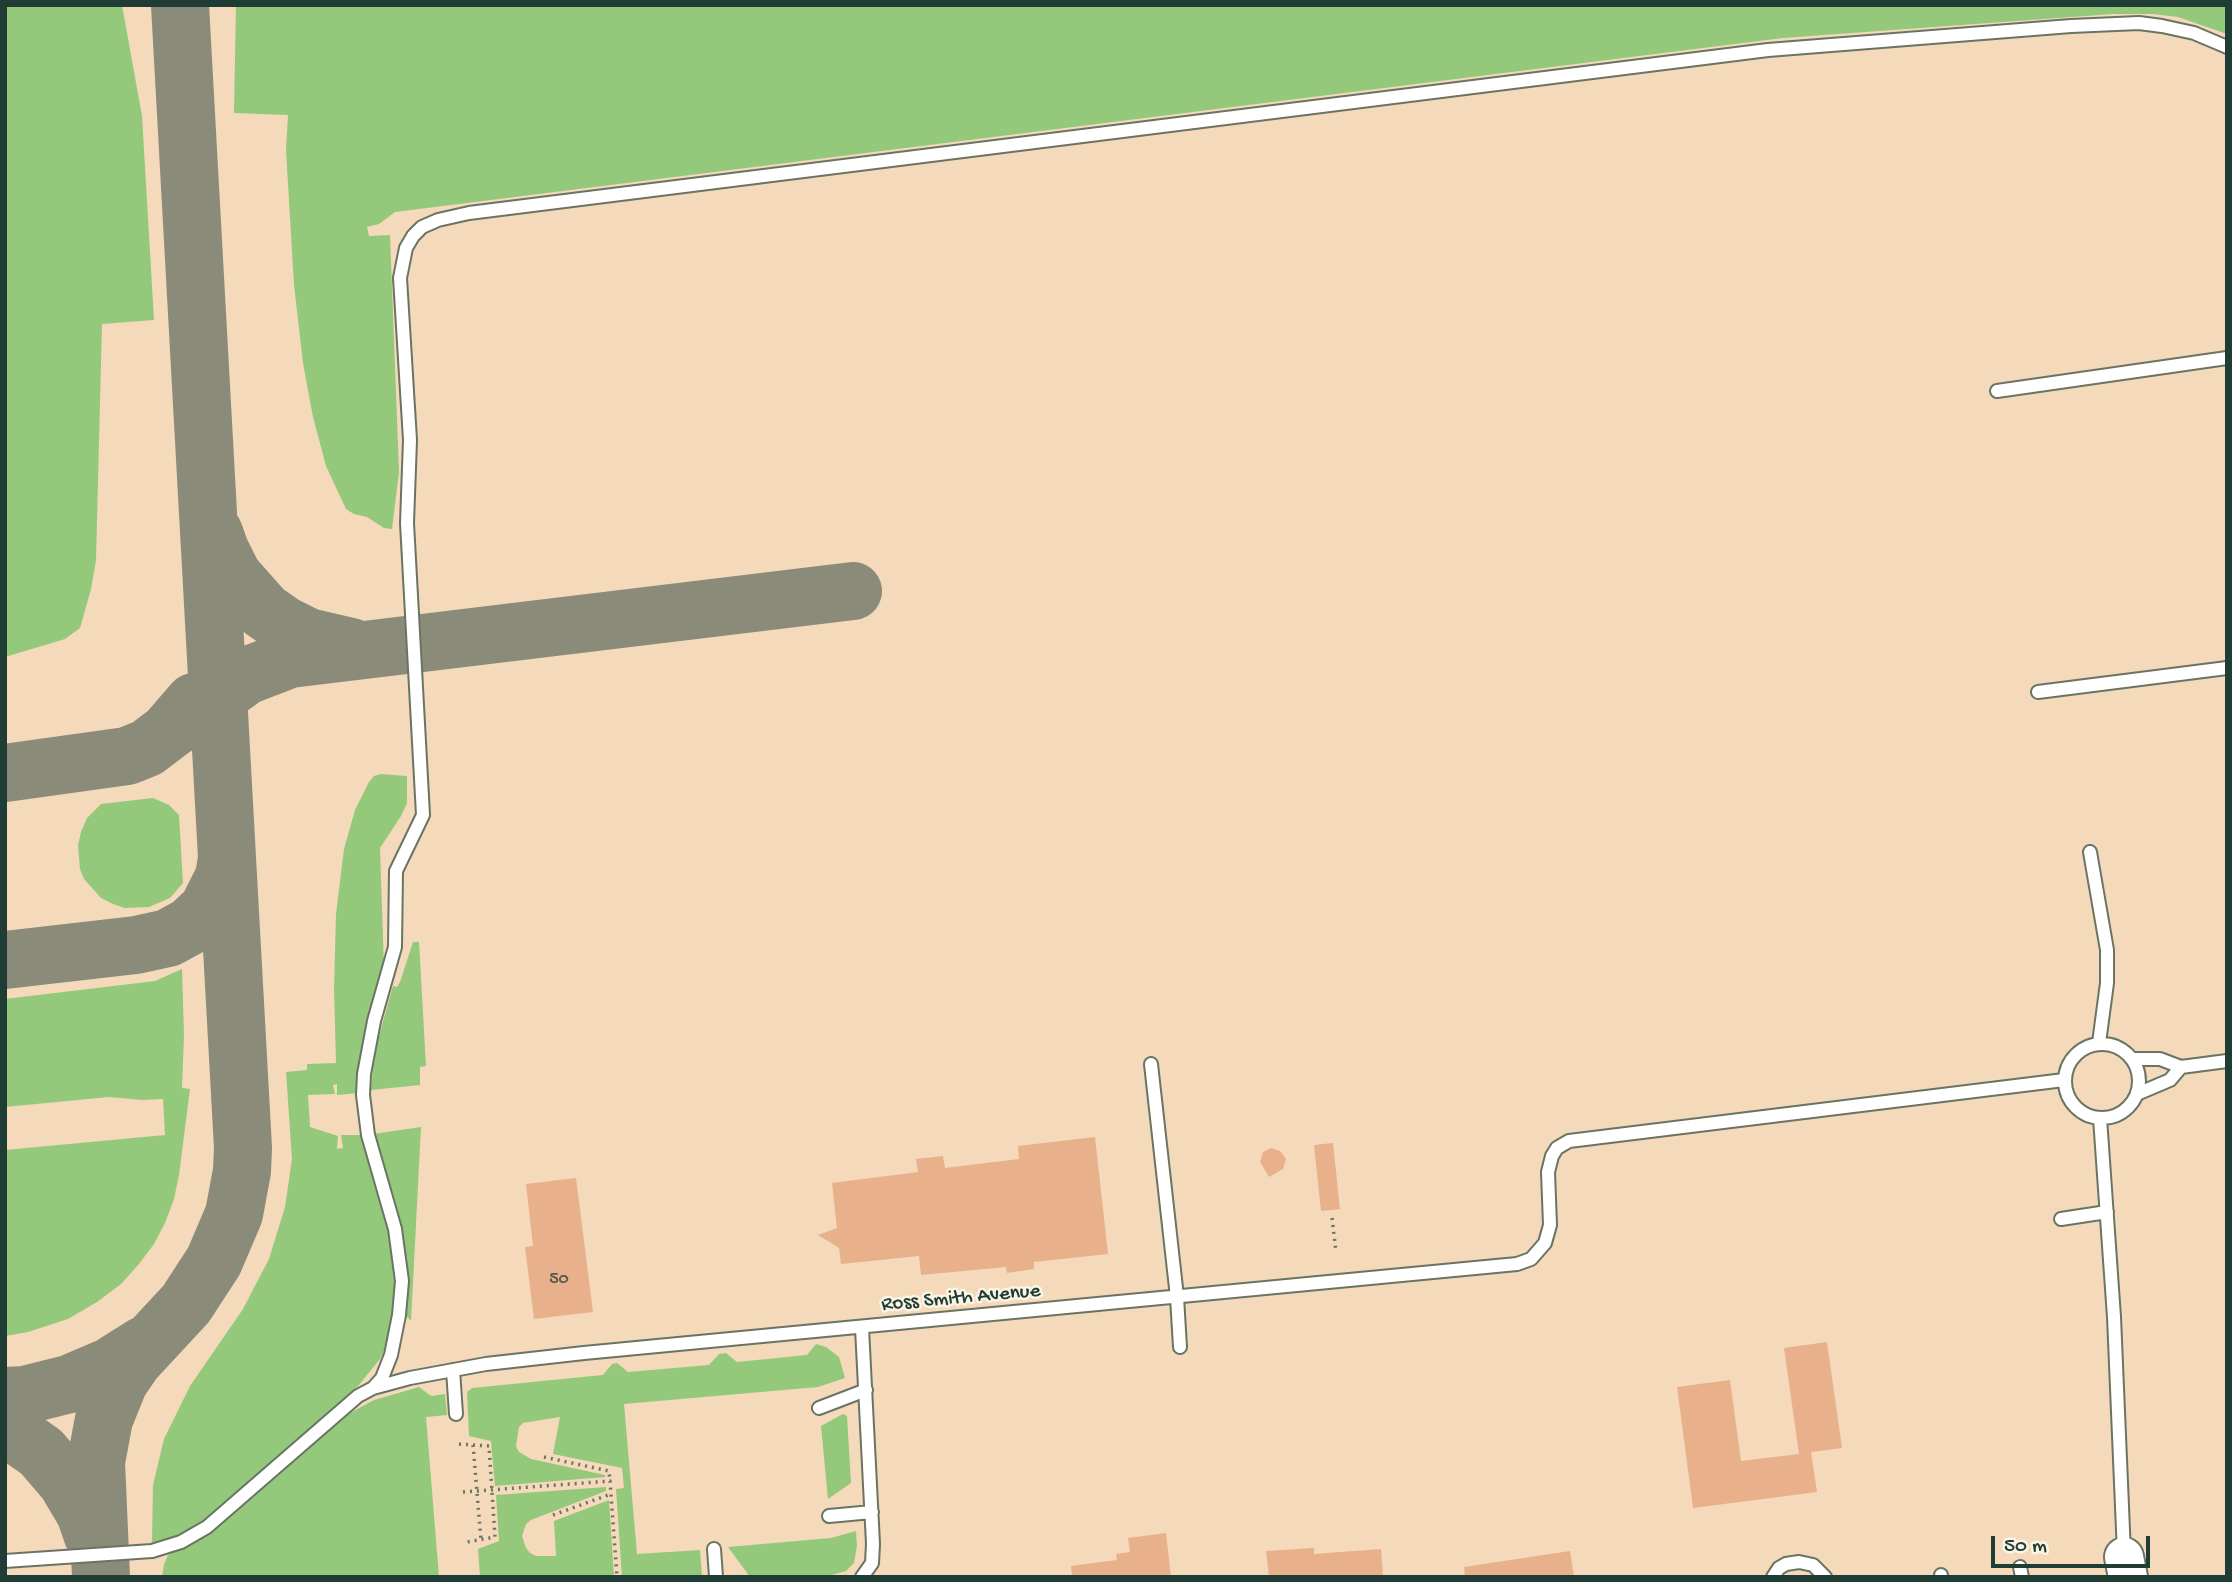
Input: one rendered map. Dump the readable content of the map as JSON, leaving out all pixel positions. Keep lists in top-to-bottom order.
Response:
{
  "streets": {
    "lane": ["Ross Smith Avenue"]
  },
  "house_numbers": ["50"],
  "scale_bar": "50 m"
}
